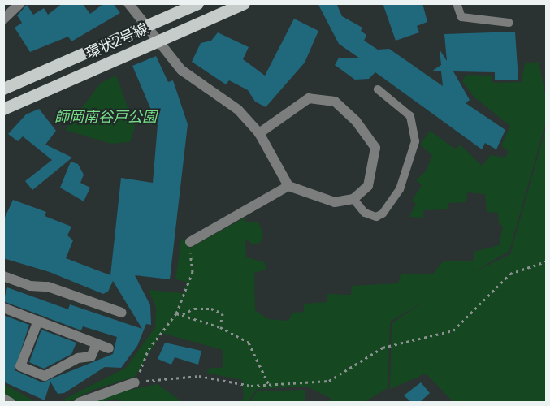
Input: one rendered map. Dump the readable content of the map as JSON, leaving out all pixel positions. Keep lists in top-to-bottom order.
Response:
{
  "streets": {
    "main road": ["環状2号線"]
  },
  "parks": ["師岡南谷戸公園"]
}
